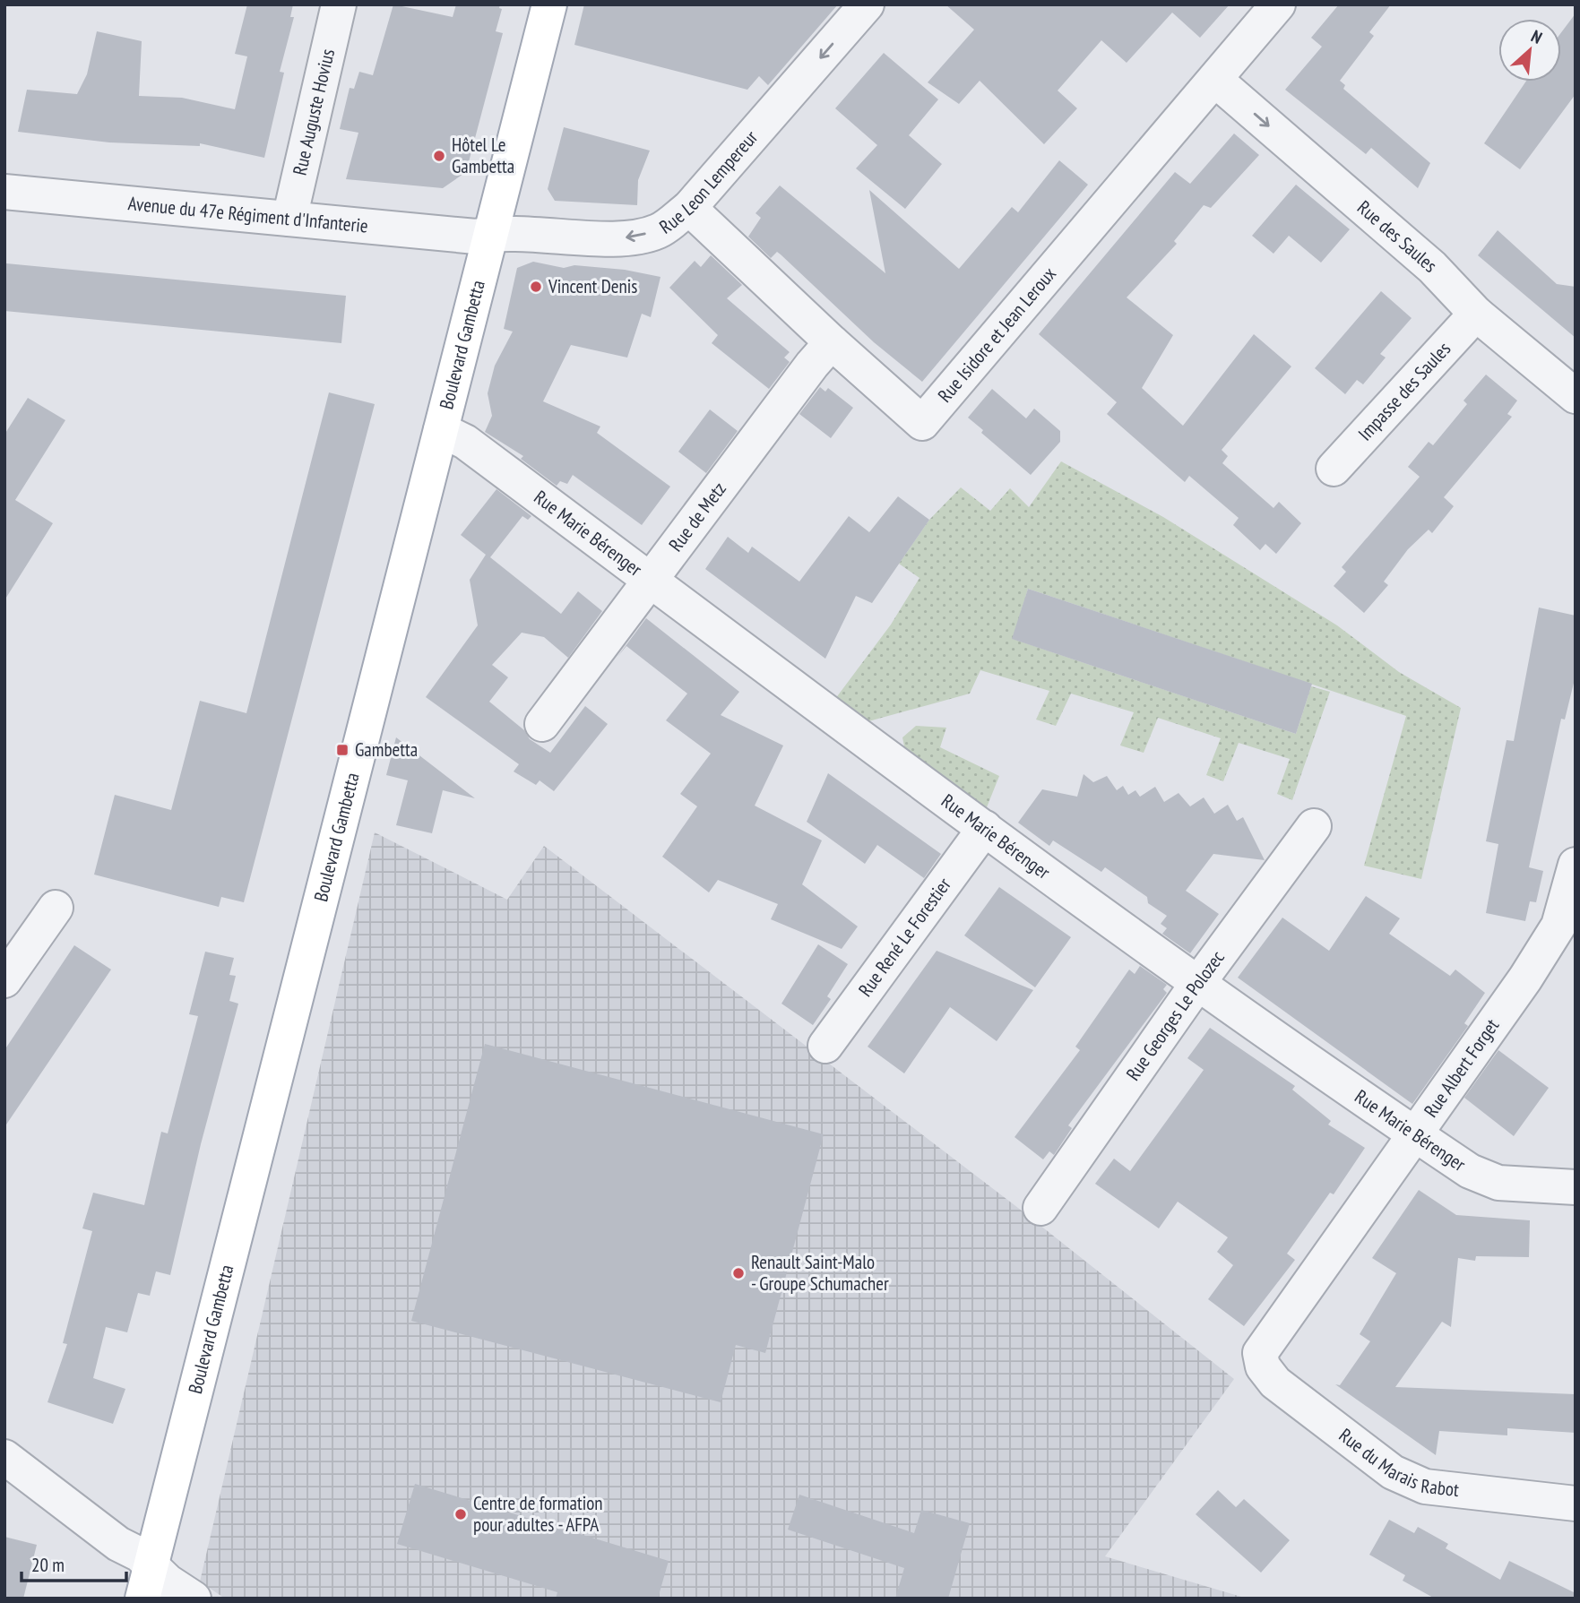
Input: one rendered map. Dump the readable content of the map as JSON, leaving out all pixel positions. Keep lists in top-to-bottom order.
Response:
{
  "streets": {
    "main road": ["Boulevard Gambetta"],
    "street": [
      "Rue Auguste Hovius",
      "Rue Leon Lempereur",
      "Avenue du 47e Régiment d'Infanterie",
      "Rue des Saules",
      "Rue Isidore et Jean Leroux",
      "Impasse des Saules",
      "Rue de Metz",
      "Rue Marie Bérenger",
      "Rue René Le Forestier",
      "Rue Georges Le Polozec",
      "Rue Albert Forget",
      "Rue du Marais Rabot"
    ]
  },
  "crossings": [
    ["Rue Auguste Hovius", "Avenue du 47e Régiment d'Infanterie"],
    ["Rue Leon Lempereur", "Avenue du 47e Régiment d'Infanterie"],
    ["Rue Leon Lempereur", "Rue Isidore et Jean Leroux"],
    ["Rue Leon Lempereur", "Boulevard Gambetta"],
    ["Avenue du 47e Régiment d'Infanterie", "Boulevard Gambetta"],
    ["Rue des Saules", "Rue Isidore et Jean Leroux"],
    ["Rue des Saules", "Impasse des Saules"],
    ["Rue Isidore et Jean Leroux", "Rue de Metz"],
    ["Boulevard Gambetta", "Rue Marie Bérenger"],
    ["Rue de Metz", "Rue Marie Bérenger"],
    ["Rue Marie Bérenger", "Rue René Le Forestier"],
    ["Rue Marie Bérenger", "Rue Georges Le Polozec"],
    ["Rue Marie Bérenger", "Rue Albert Forget"],
    ["Rue Albert Forget", "Rue du Marais Rabot"]
  ],
  "one_way": ["Rue Leon Lempereur", "Rue des Saules"],
  "places": {
    "other": [
      "Hôtel Le Gambetta",
      "Vincent Denis",
      "Renault Saint-Malo - Groupe Schumacher",
      "Centre de formation pour adultes - AFPA"
    ],
    "transit": ["Gambetta"]
  },
  "scale_bar": "20 m",
  "north": "top right"
}
